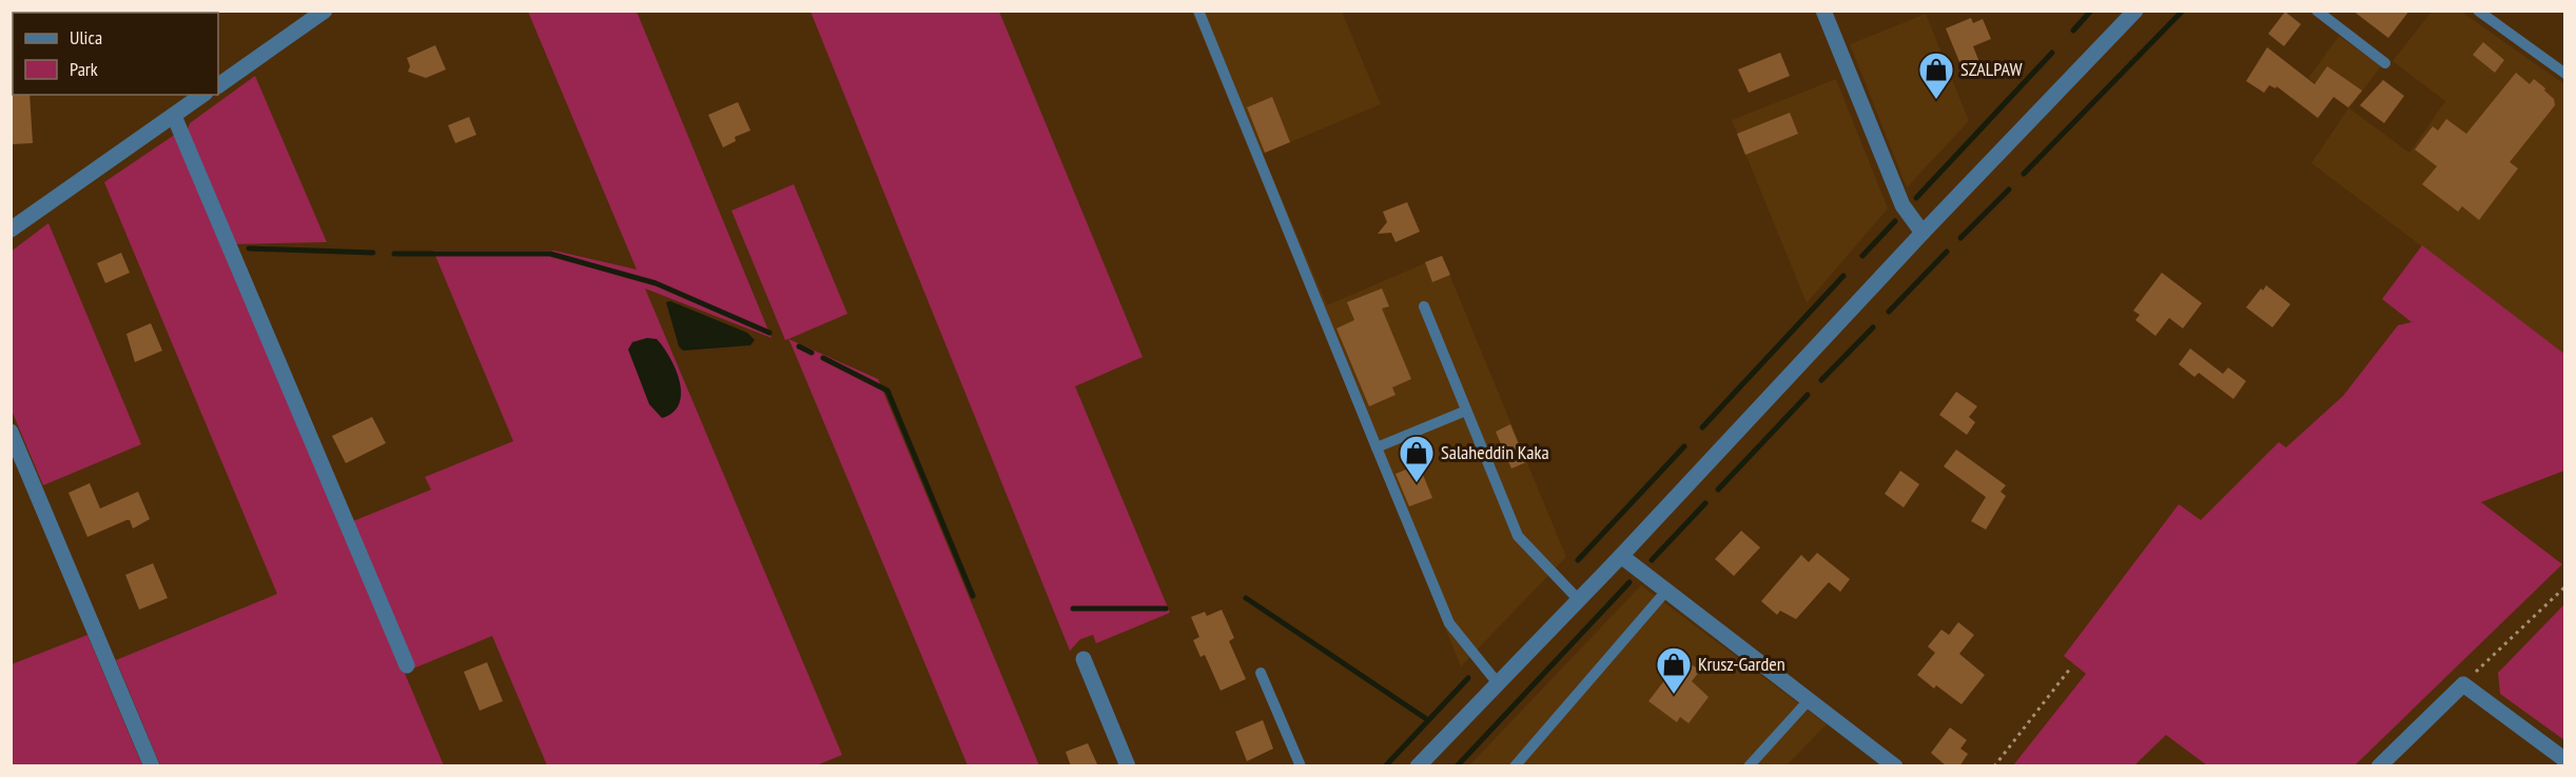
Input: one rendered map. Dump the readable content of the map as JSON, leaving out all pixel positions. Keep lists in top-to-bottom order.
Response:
{
  "places": {
    "shop": ["SZALPAW", "Salaheddin Kaka", "Krusz-Garden"]
  },
  "legend": ["Ulica", "Park"]
}
